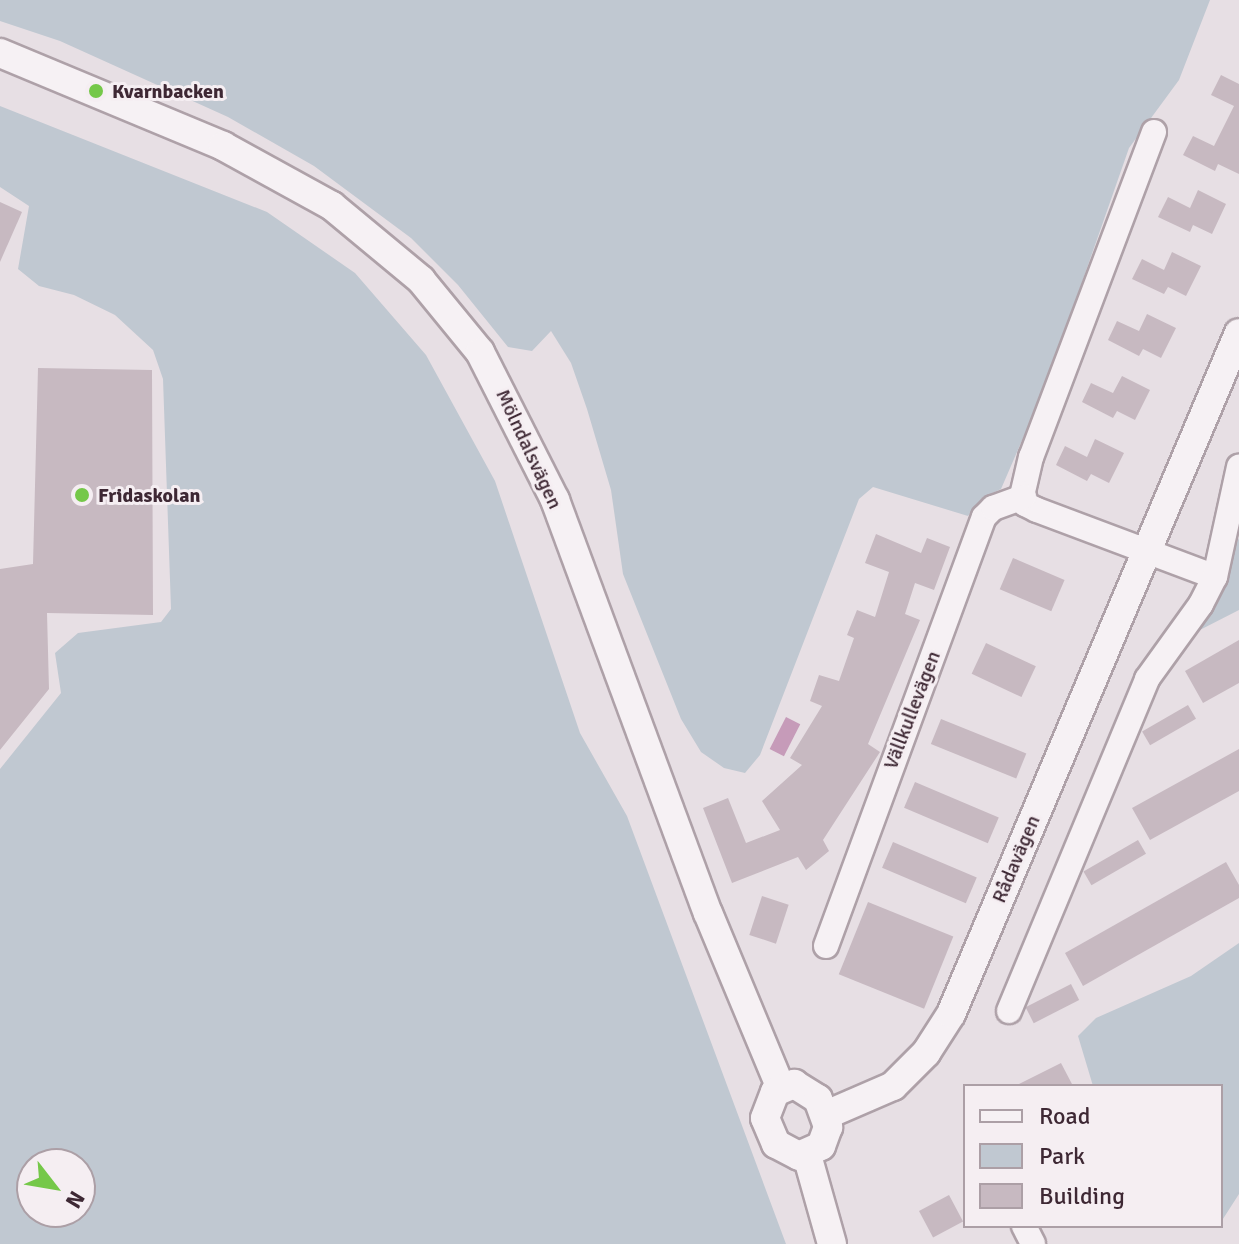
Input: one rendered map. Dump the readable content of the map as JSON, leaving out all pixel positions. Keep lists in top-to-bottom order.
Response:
{
  "streets": {
    "street": ["Mölndalsvägen", "Vällkullevägen", "Rådavägen"]
  },
  "crossings": [
    ["Mölndalsvägen", "Rådavägen"]
  ],
  "places": ["Kvarnbacken", "Fridaskolan"],
  "legend": ["Road", "Park", "Building"],
  "north": "bottom right"
}
